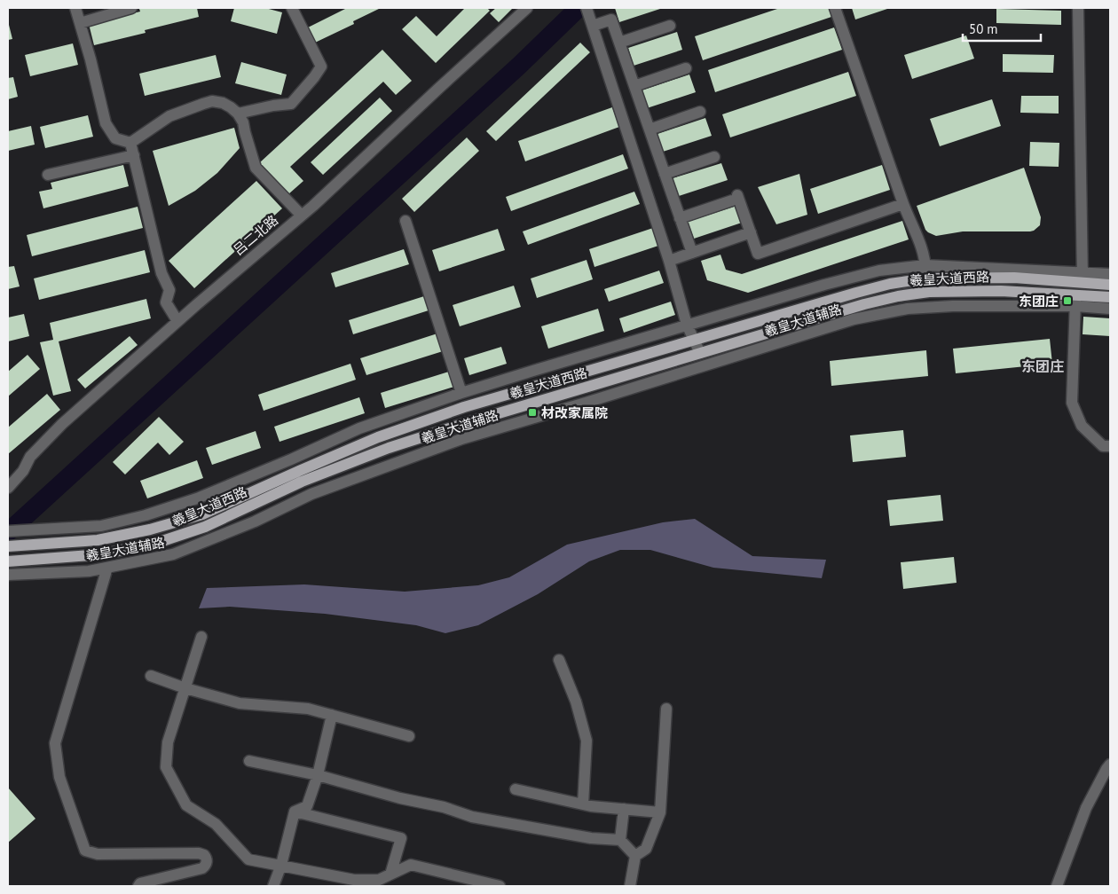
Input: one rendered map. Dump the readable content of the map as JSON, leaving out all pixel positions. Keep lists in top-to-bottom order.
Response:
{
  "streets": {
    "main road": ["羲皇大道西路"],
    "street": ["吕二北路", "羲皇大道辅路"]
  },
  "crossings": [
    ["羲皇大道西路", "羲皇大道辅路"]
  ],
  "districts": ["东团庄"],
  "places": {
    "transit": ["东团庄", "材改家属院"]
  },
  "scale_bar": "50 m"
}
